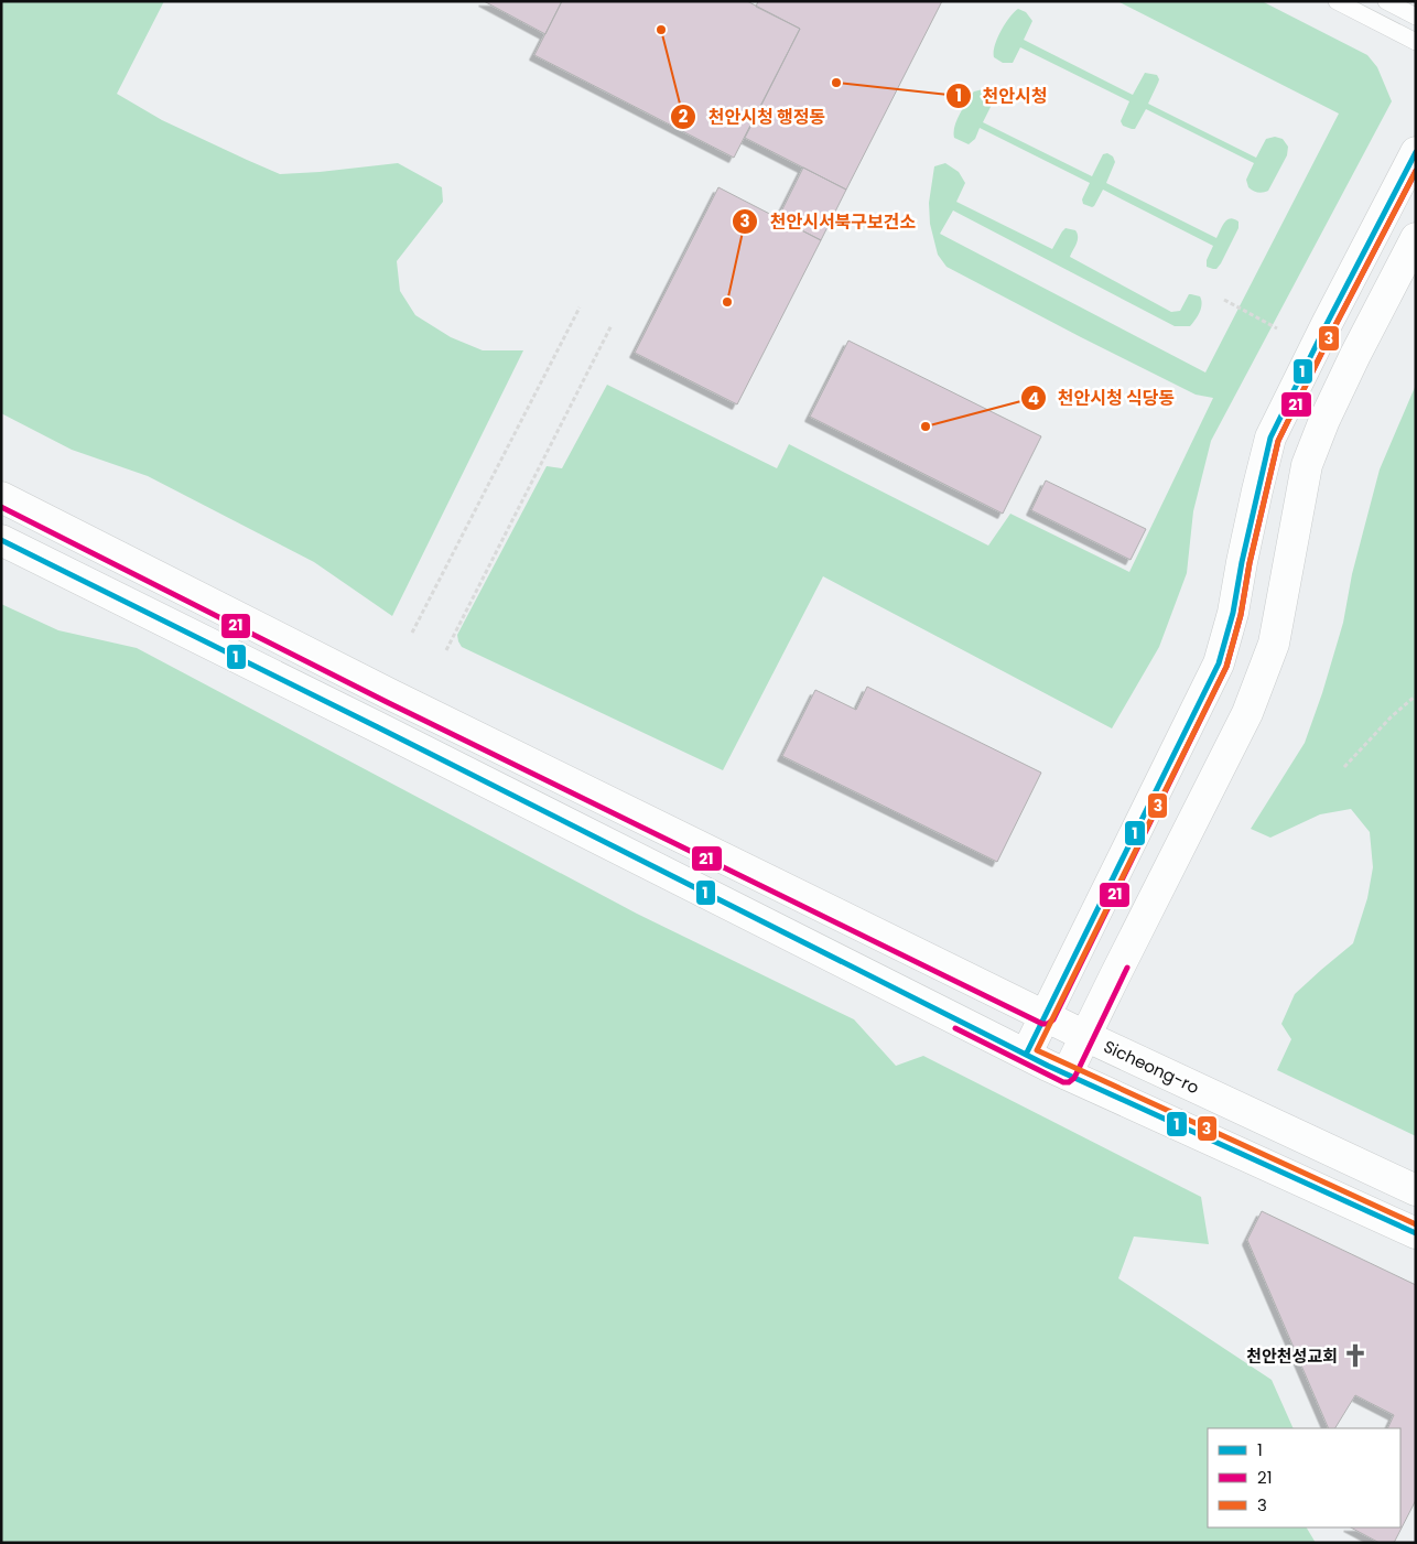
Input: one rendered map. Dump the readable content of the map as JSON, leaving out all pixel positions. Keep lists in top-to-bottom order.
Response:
{
  "streets": {
    "street": ["Sicheong-ro"]
  },
  "places": {
    "other": [
      "천안시청 행정동",
      "천안시청",
      "천안시서북구보건소",
      "천안시청 식당동"
    ],
    "church": ["천안천성교회"]
  },
  "lines": ["transit line 1", "transit line 21", "transit line 3"],
  "legend": ["1", "21", "3"]
}
